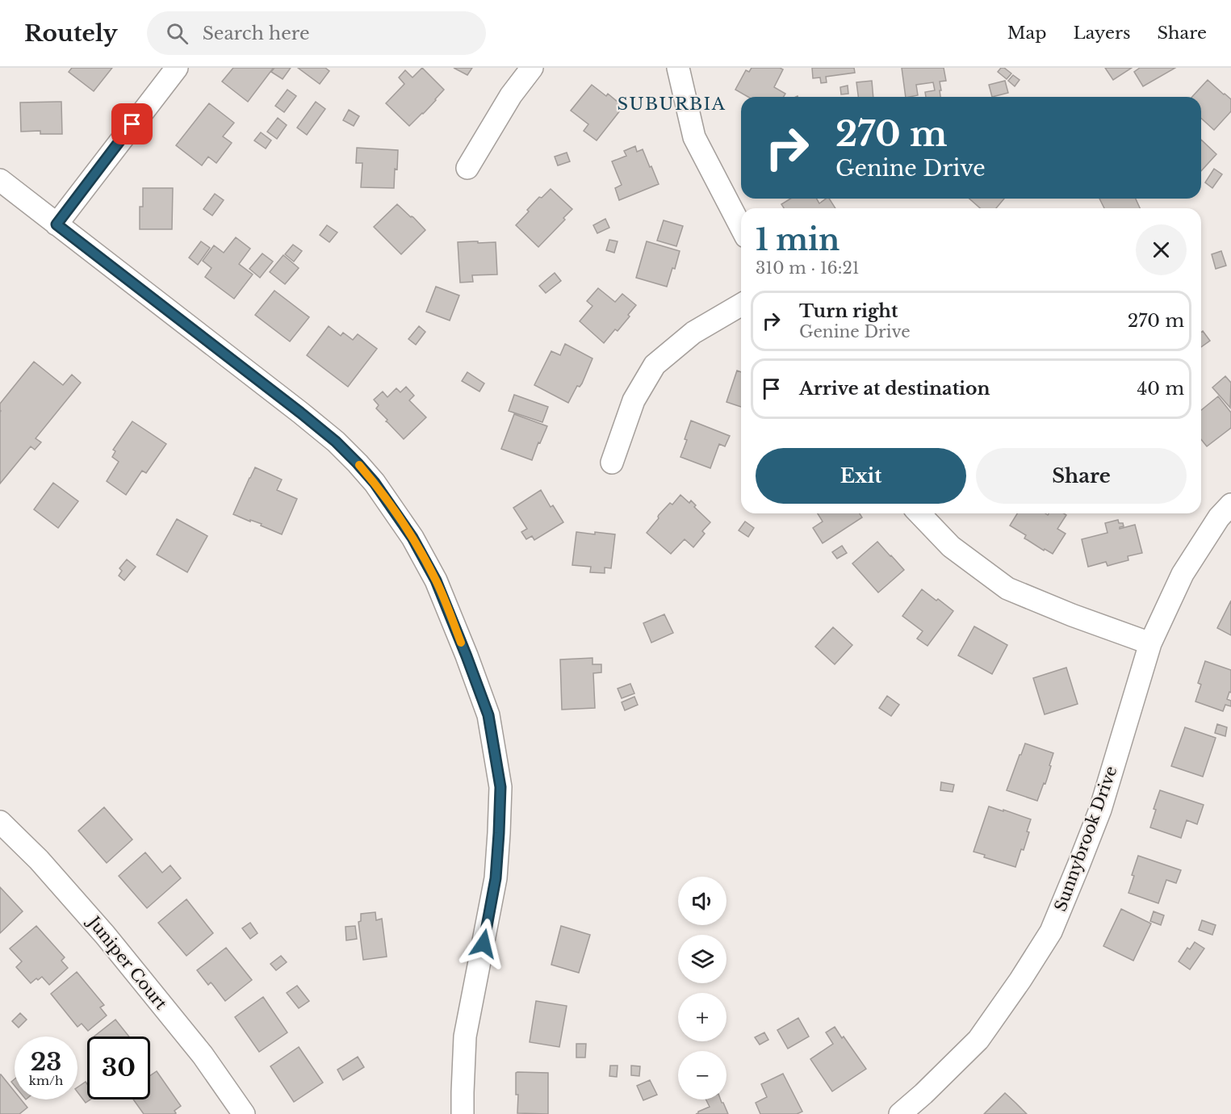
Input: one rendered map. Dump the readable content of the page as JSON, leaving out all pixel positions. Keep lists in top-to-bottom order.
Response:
{
  "streets": {
    "street": ["Sunnybrook Drive", "Juniper Court"]
  },
  "districts": ["SUBURBIA"],
  "page": {
    "header": "Routely",
    "search": "Search here",
    "nav": ["Map", "Layers", "Share"],
    "turn": ["270 m", "Genine Drive"],
    "heading": ["1 min", "310 m · 16:21"],
    "list": [
      {
        "name": "Turn right",
        "note": "Genine Drive",
        "value": "270 m"
      },
      {
        "name": "Arrive at destination",
        "value": "40 m"
      }
    ],
    "buttons": ["Exit", "Share"],
    "map_buttons": ["+", "−"],
    "speed": "23 km/h",
    "limit": "30"
  }
}
